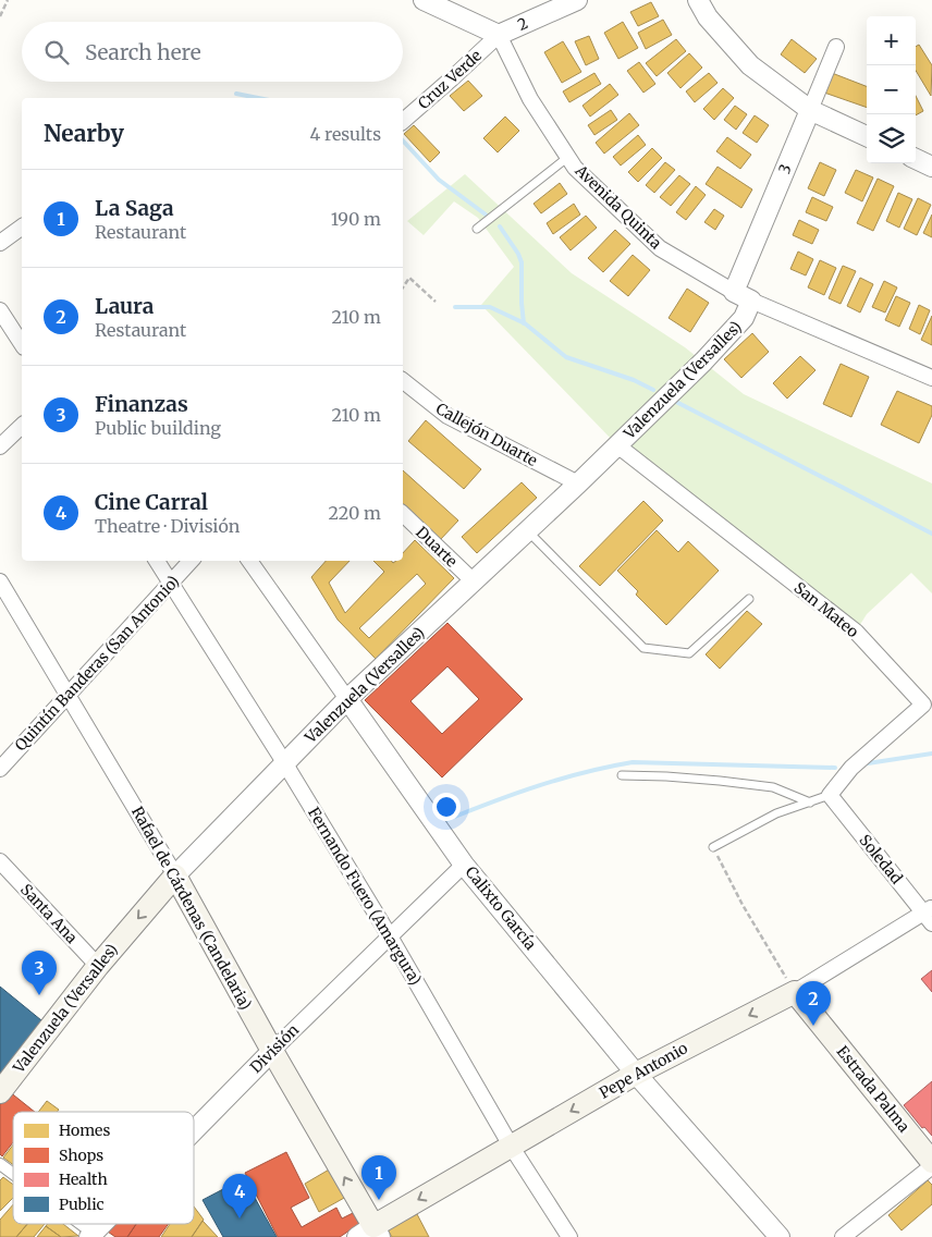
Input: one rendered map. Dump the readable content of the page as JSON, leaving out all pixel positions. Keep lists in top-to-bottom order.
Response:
{
  "streets": {
    "main road": [
      "Valenzuela (Versalles)",
      "Rafael de Cárdenas (Candelaria)",
      "Pepe Antonio",
      "Estrada Palma"
    ],
    "street": [
      "2",
      "Cruz Verde",
      "3",
      "Avenida Quinta",
      "Callejón Duarte",
      "Duarte",
      "San Mateo",
      "Quintín Banderas (San Antonio)",
      "Soledad",
      "Fernando Fuero (Amargura)",
      "Calixto García",
      "Santa Ana",
      "División"
    ]
  },
  "crossings": [
    ["2", "Cruz Verde"],
    ["2", "Avenida Quinta"],
    ["Cruz Verde", "Avenida Quinta"],
    ["3", "Avenida Quinta"],
    ["Avenida Quinta", "Valenzuela (Versalles)"],
    ["Valenzuela (Versalles)", "Callejón Duarte"],
    ["Valenzuela (Versalles)", "Duarte"],
    ["Valenzuela (Versalles)", "San Mateo"],
    ["Valenzuela (Versalles)", "Fernando Fuero (Amargura)"],
    ["Valenzuela (Versalles)", "Rafael de Cárdenas (Candelaria)"],
    ["Valenzuela (Versalles)", "Calixto García"],
    ["Valenzuela (Versalles)", "Santa Ana"],
    ["San Mateo", "Soledad"],
    ["Quintín Banderas (San Antonio)", "Fernando Fuero (Amargura)"],
    ["Quintín Banderas (San Antonio)", "Rafael de Cárdenas (Candelaria)"],
    ["Soledad", "Pepe Antonio"],
    ["Fernando Fuero (Amargura)", "División"],
    ["Fernando Fuero (Amargura)", "Pepe Antonio"],
    ["Rafael de Cárdenas (Candelaria)", "División"],
    ["Rafael de Cárdenas (Candelaria)", "Pepe Antonio"],
    ["Calixto García", "División"],
    ["Calixto García", "Pepe Antonio"],
    ["Pepe Antonio", "Estrada Palma"]
  ],
  "one_way": ["Pepe Antonio"],
  "legend": [
    "Homes",
    "Shops",
    "Health",
    "Public"
  ],
  "page": {
    "map_buttons": ["+", "−"],
    "search": "Search here",
    "heading": ["Nearby", "4 results"],
    "list": [
      {
        "mark": "1",
        "name": "La Saga",
        "note": "Restaurant",
        "value": "190 m"
      },
      {
        "mark": "2",
        "name": "Laura",
        "note": "Restaurant",
        "value": "210 m"
      },
      {
        "mark": "3",
        "name": "Finanzas",
        "note": "Public building",
        "value": "210 m"
      },
      {
        "mark": "4",
        "name": "Cine Carral",
        "note": "Theatre · División",
        "value": "220 m"
      }
    ],
    "pins": [
      "3",
      "2",
      "1",
      "4"
    ]
  }
}
